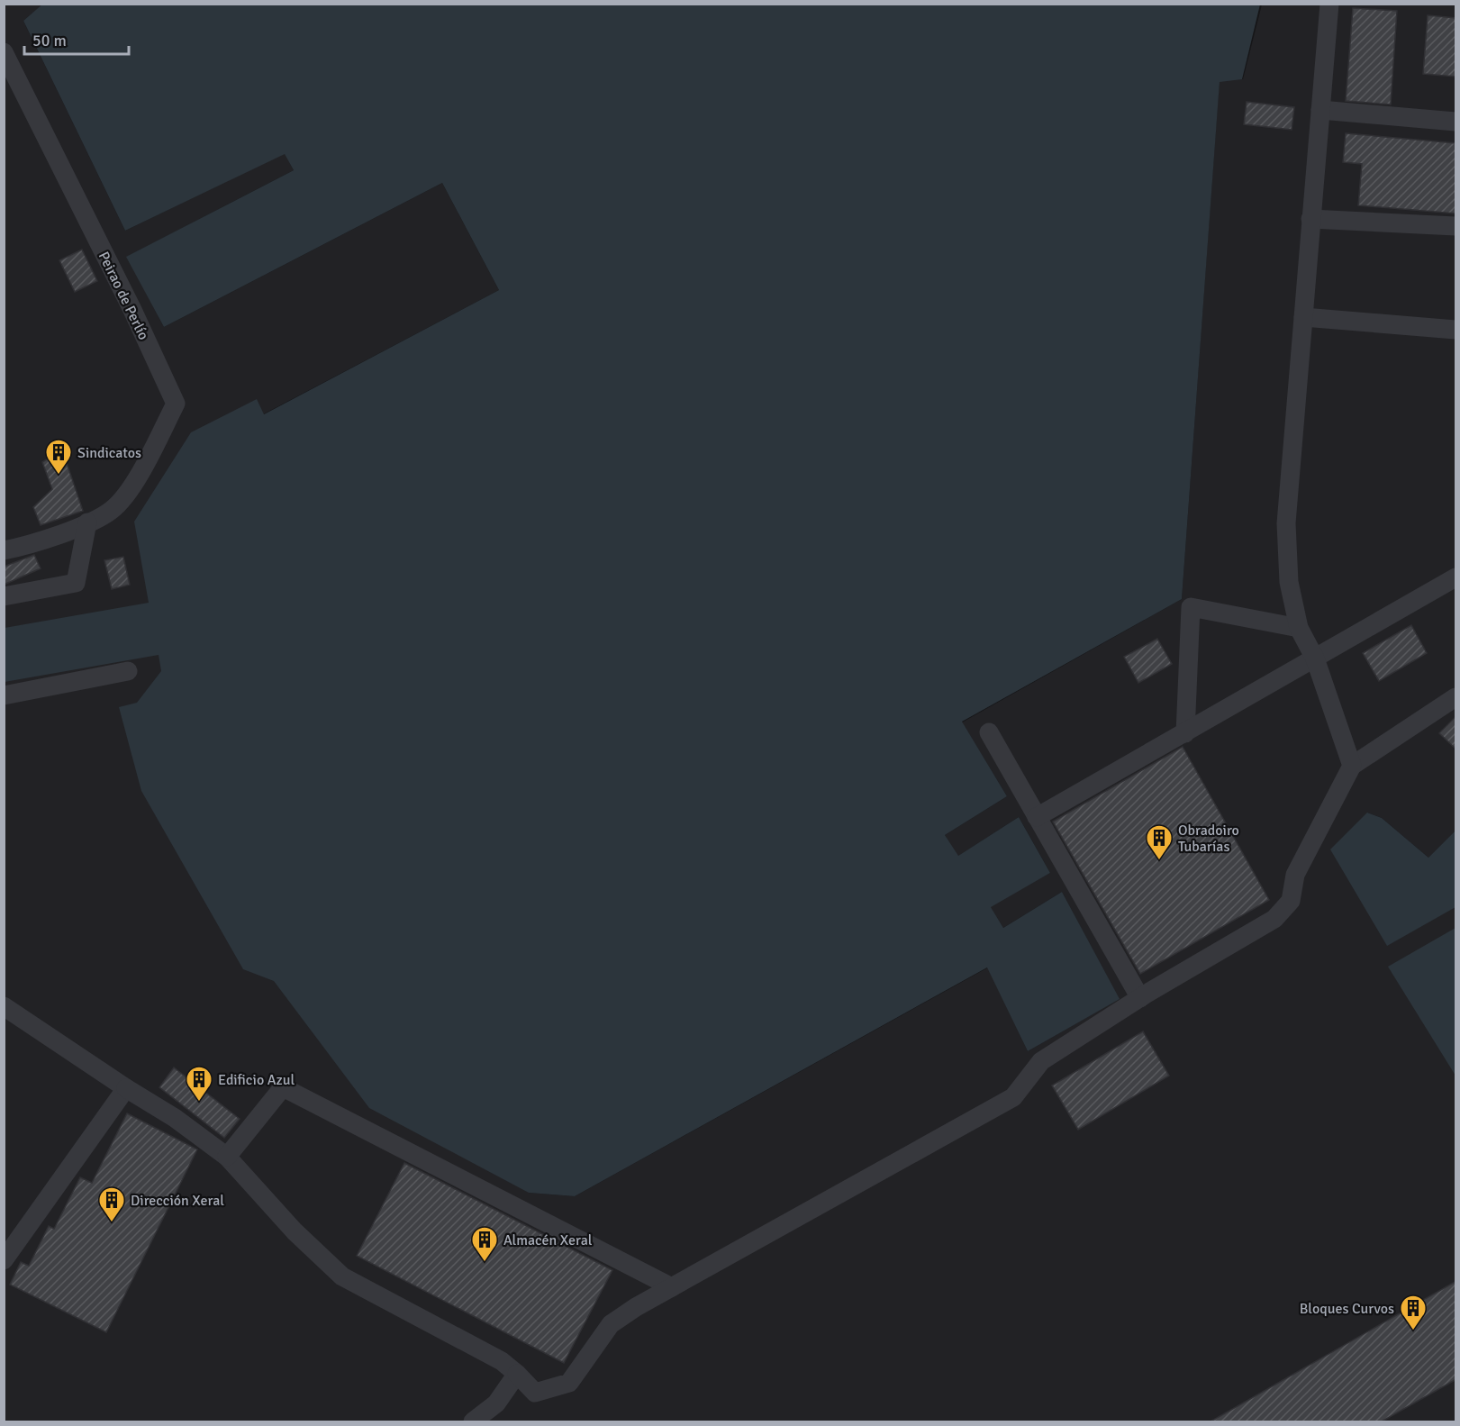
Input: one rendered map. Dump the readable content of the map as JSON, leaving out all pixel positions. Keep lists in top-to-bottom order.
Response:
{
  "streets": {
    "street": ["Peirao de Perlío"]
  },
  "places": {
    "building": [
      "Sindicatos",
      "Obradoiro Tubarías",
      "Edificio Azul",
      "Dirección Xeral",
      "Almacén Xeral",
      "Bloques Curvos"
    ]
  },
  "scale_bar": "50 m"
}
